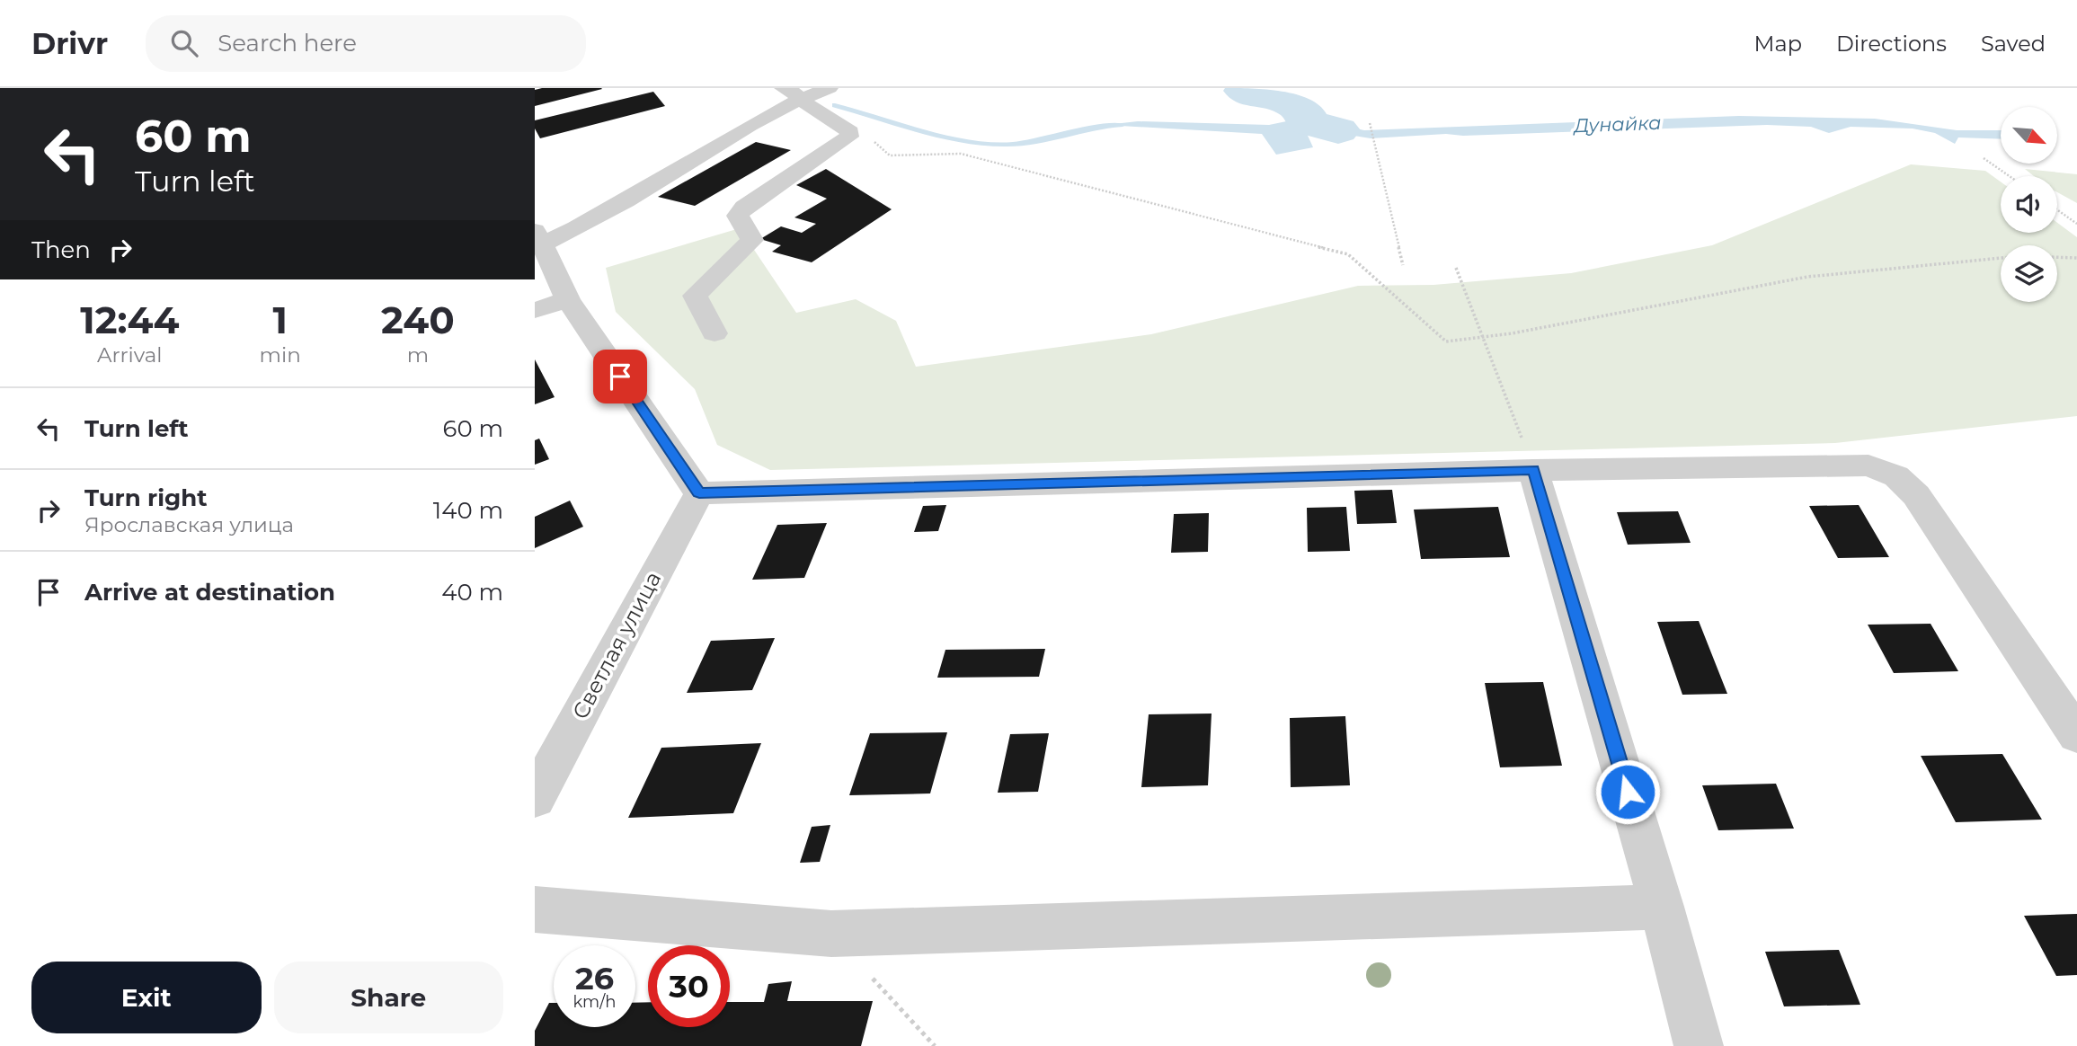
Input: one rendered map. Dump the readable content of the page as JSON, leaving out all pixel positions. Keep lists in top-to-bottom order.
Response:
{
  "streets": {
    "street": ["Светлая улица"]
  },
  "water": ["Дунайка"],
  "north": "bottom right",
  "page": {
    "header": "Drivr",
    "search": "Search here",
    "nav": ["Map", "Directions", "Saved"],
    "turn": ["60 m", "Turn left"],
    "then": "Then",
    "eta": [
      "12:44",
      "Arrival",
      "1",
      "min",
      "240",
      "m"
    ],
    "list": [
      {
        "name": "Turn left",
        "value": "60 m"
      },
      {
        "name": "Turn right",
        "note": "Ярославская улица",
        "value": "140 m"
      },
      {
        "name": "Arrive at destination",
        "value": "40 m"
      }
    ],
    "speed": "26 km/h",
    "limit": "30",
    "buttons": ["Exit", "Share"]
  }
}
